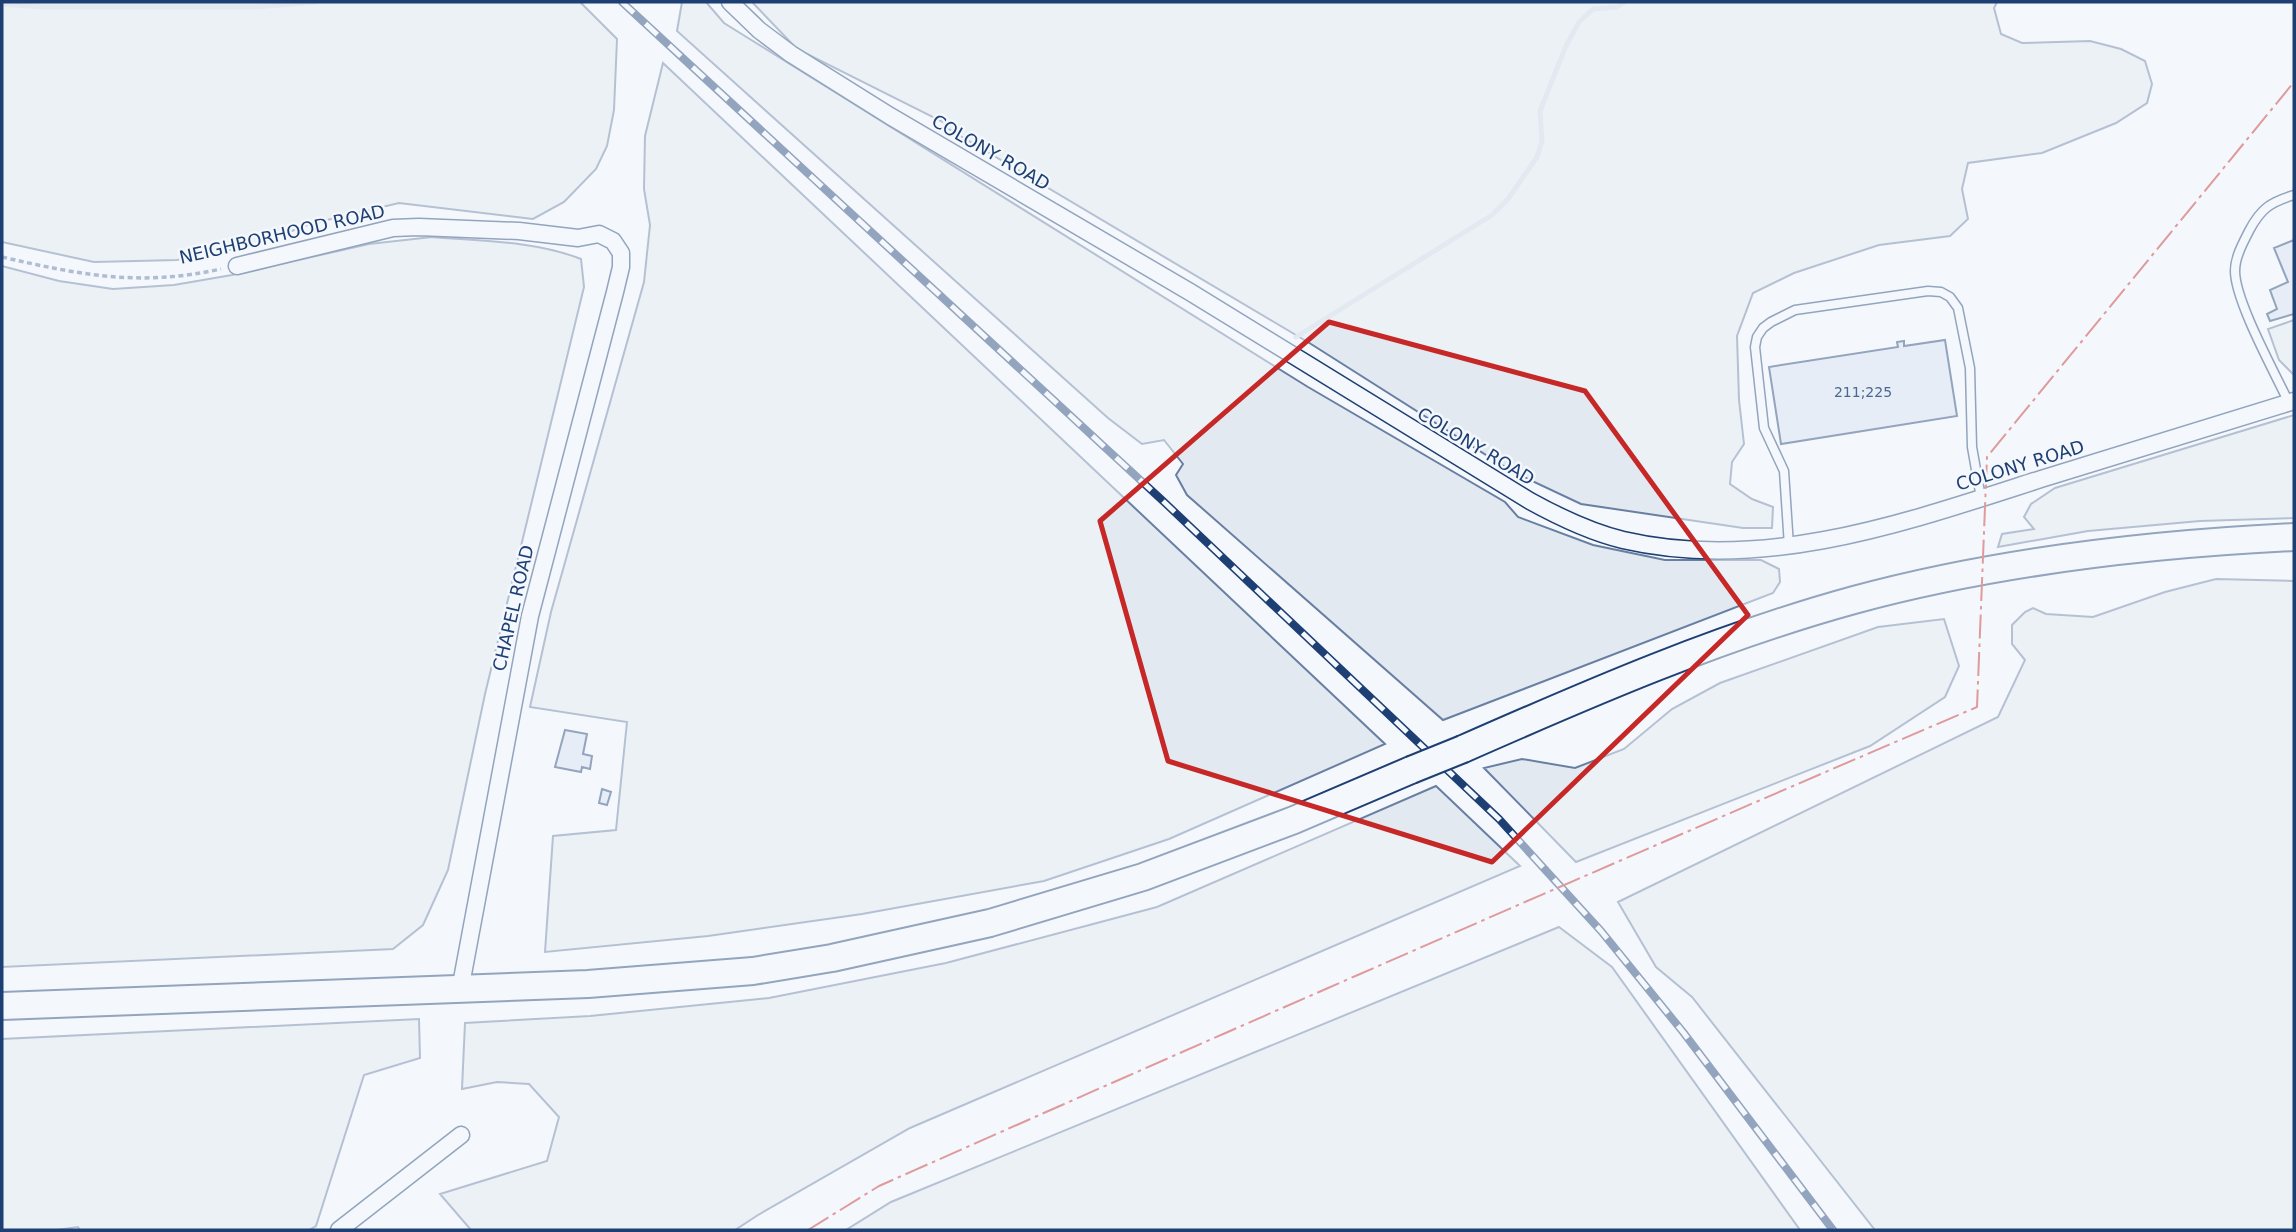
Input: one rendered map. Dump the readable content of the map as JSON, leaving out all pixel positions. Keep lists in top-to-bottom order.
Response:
{
  "streets": {
    "street": ["COLONY ROAD", "NEIGHBORHOOD ROAD", "CHAPEL ROAD"]
  },
  "crossings": [
    ["NEIGHBORHOOD ROAD", "CHAPEL ROAD"]
  ],
  "house_numbers": ["211;225"]
}
